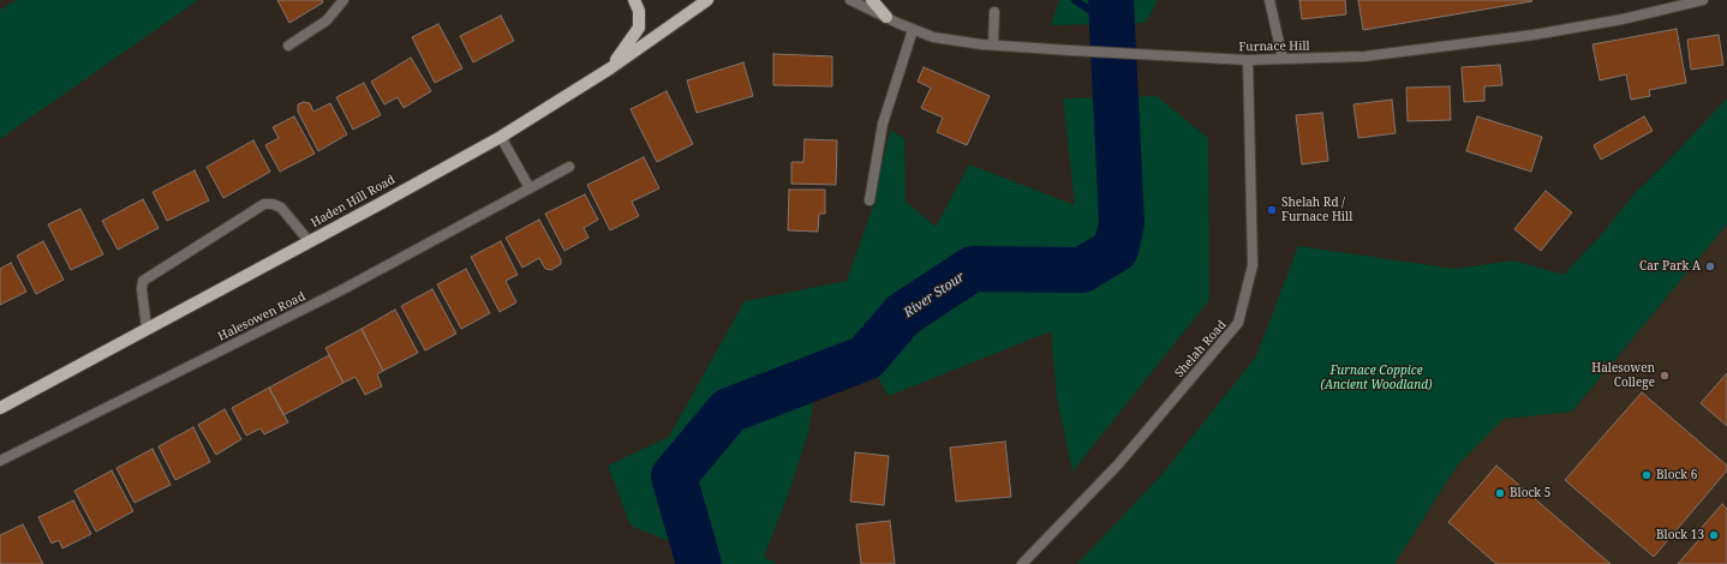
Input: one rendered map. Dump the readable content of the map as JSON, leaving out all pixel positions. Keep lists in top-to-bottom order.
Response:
{
  "streets": {
    "main road": ["Haden Hill Road"],
    "street": ["Furnace Hill", "Halesowen Road", "Shelah Road"]
  },
  "crossings": [
    ["Furnace Hill", "Shelah Road"]
  ],
  "water": ["River Stour"],
  "parks": ["Furnace Coppice (Ancient Woodland)"],
  "places": [
    "Shelah Rd / Furnace Hill",
    "Car Park A",
    "Halesowen College",
    "Block 6",
    "Block 5",
    "Block 13"
  ]
}
